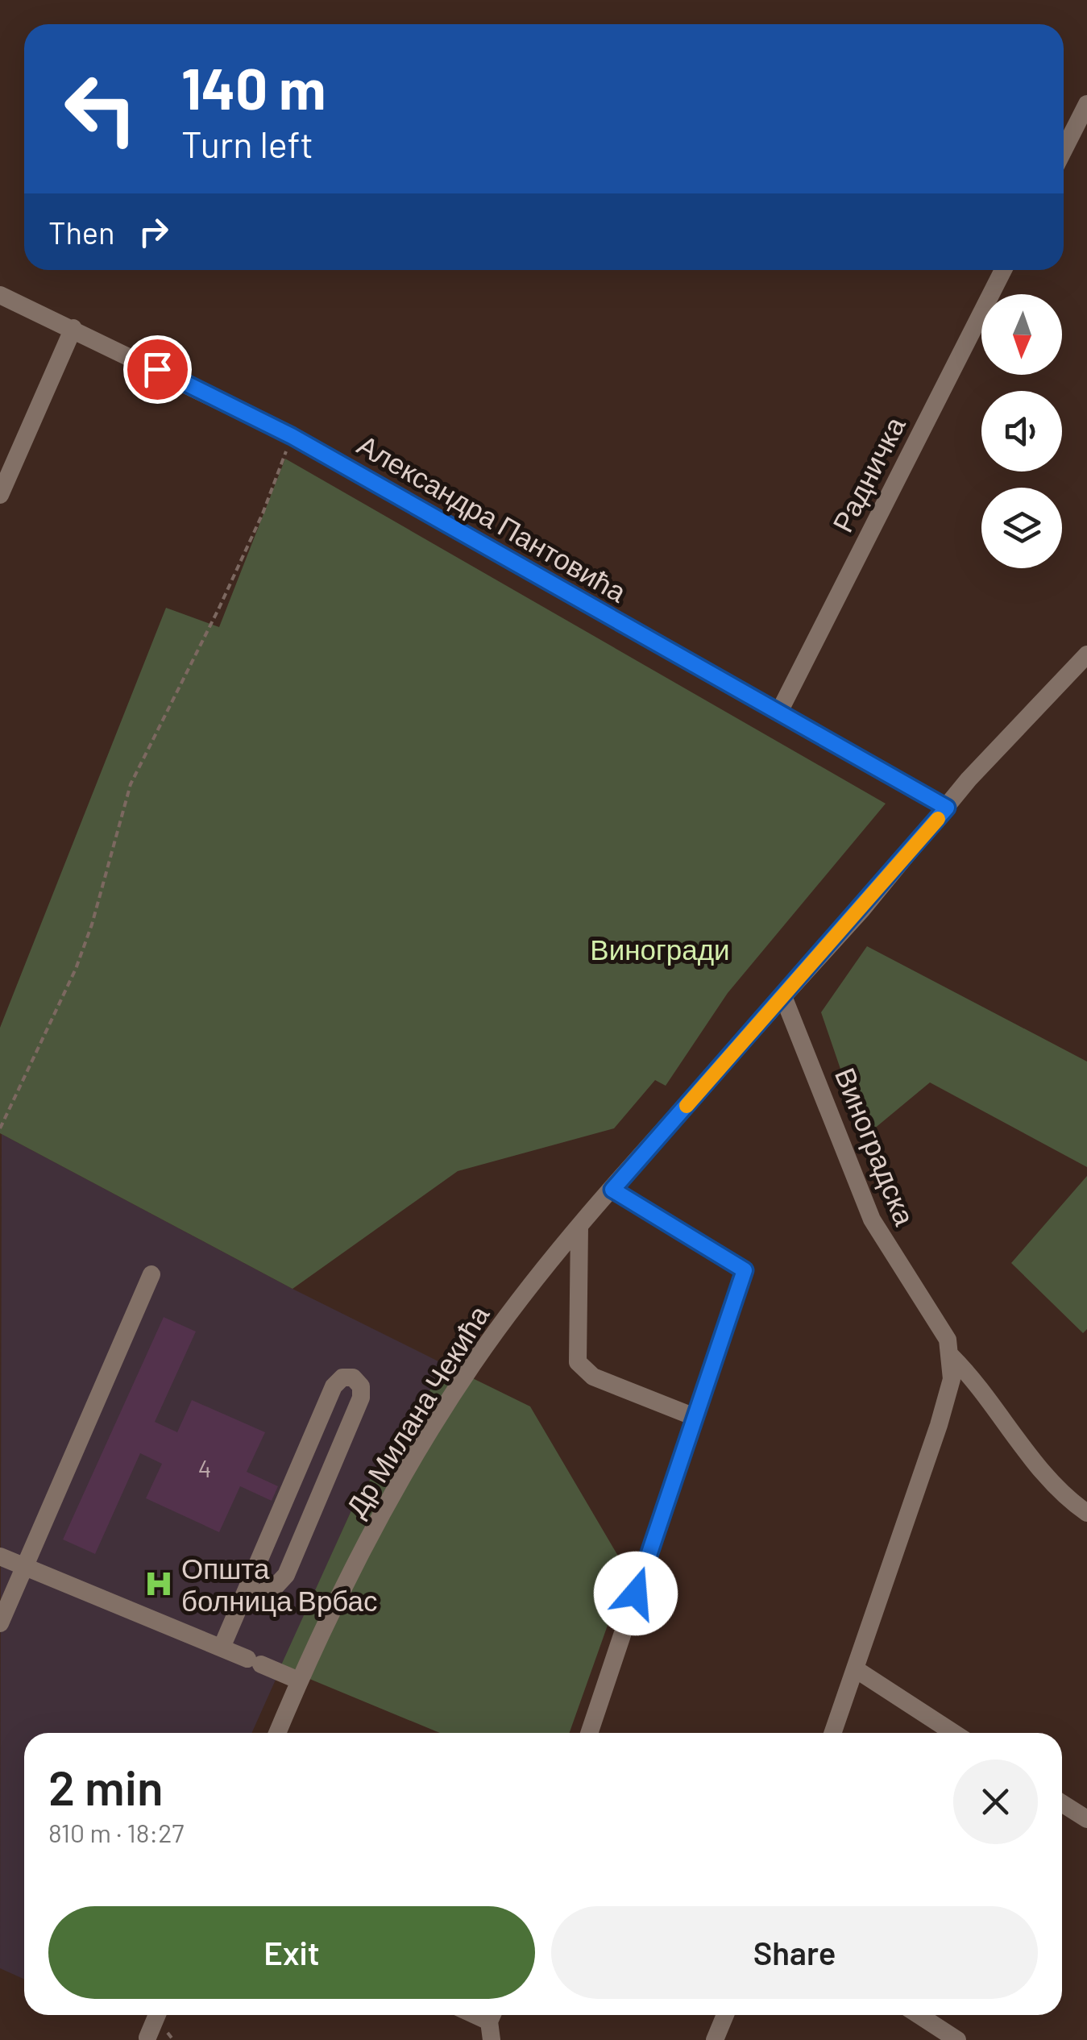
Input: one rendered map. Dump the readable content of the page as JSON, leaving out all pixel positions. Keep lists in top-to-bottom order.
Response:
{
  "streets": {
    "street": [
      "Радничка",
      "Александра Пантовића",
      "Виноградска",
      "Др Милана Чекића"
    ]
  },
  "crossings": [
    ["Радничка", "Александра Пантовића"],
    ["Виноградска", "Др Милана Чекића"]
  ],
  "parks": ["Виногради"],
  "places": {
    "hospital": ["Општа болница Врбас"]
  },
  "house_numbers": ["4"],
  "north": "bottom",
  "page": {
    "turn": ["140 m", "Turn left"],
    "then": "Then",
    "heading": ["2 min", "810 m · 18:27"],
    "buttons": ["Exit", "Share"]
  }
}
